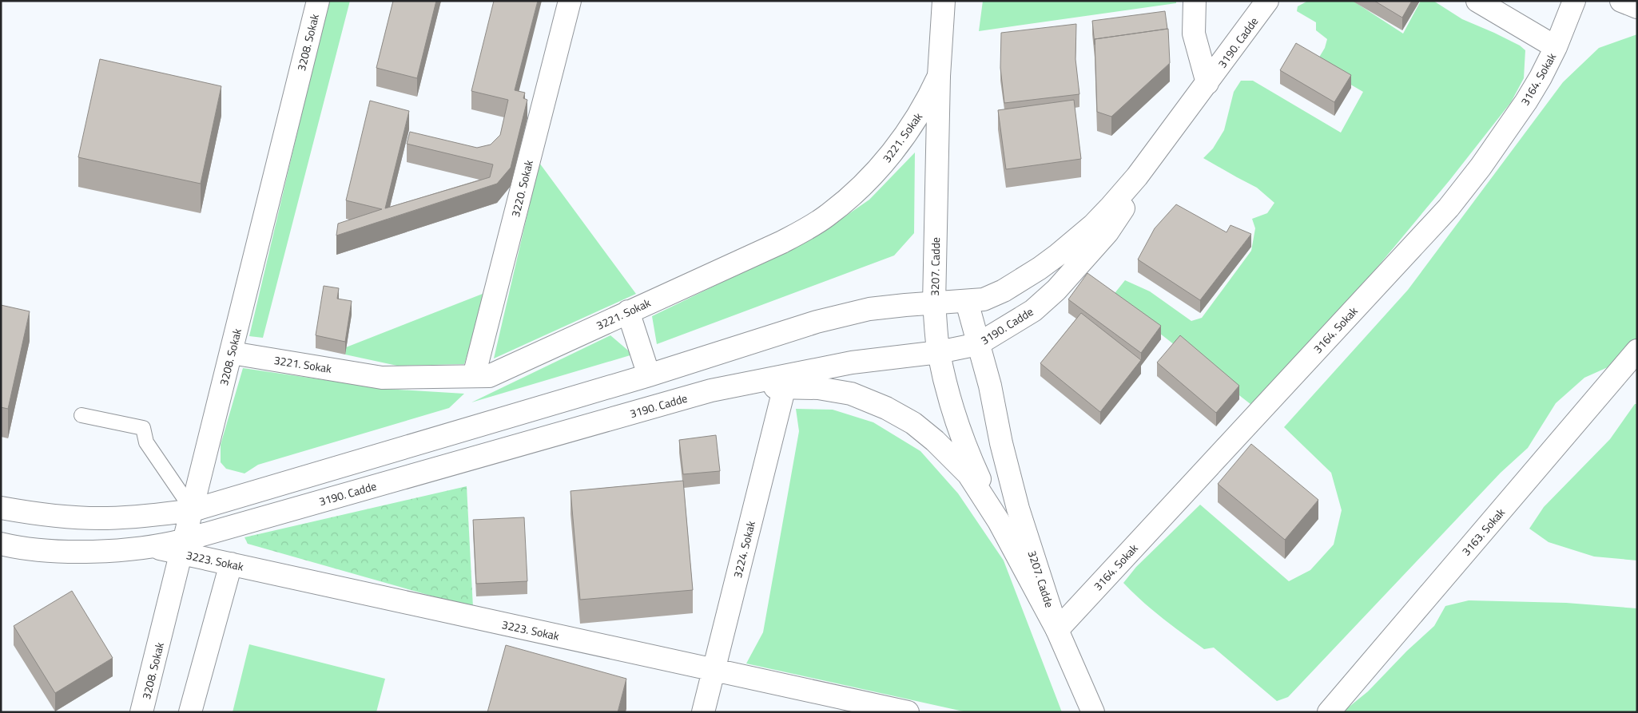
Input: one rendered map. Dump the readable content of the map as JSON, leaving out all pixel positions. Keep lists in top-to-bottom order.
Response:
{
  "streets": {
    "street": [
      "3208. Sokak",
      "3190. Cadde",
      "3164. Sokak",
      "3221. Sokak",
      "3220. Sokak",
      "3207. Cadde",
      "3163. Sokak",
      "3224. Sokak",
      "3223. Sokak"
    ]
  },
  "crossings": [
    ["3208. Sokak", "3190. Cadde"],
    ["3208. Sokak", "3221. Sokak"],
    ["3208. Sokak", "3223. Sokak"],
    ["3190. Cadde", "3207. Cadde"],
    ["3190. Cadde", "3223. Sokak"],
    ["3164. Sokak", "3207. Cadde"],
    ["3221. Sokak", "3220. Sokak"],
    ["3221. Sokak", "3207. Cadde"],
    ["3224. Sokak", "3223. Sokak"]
  ]
}
